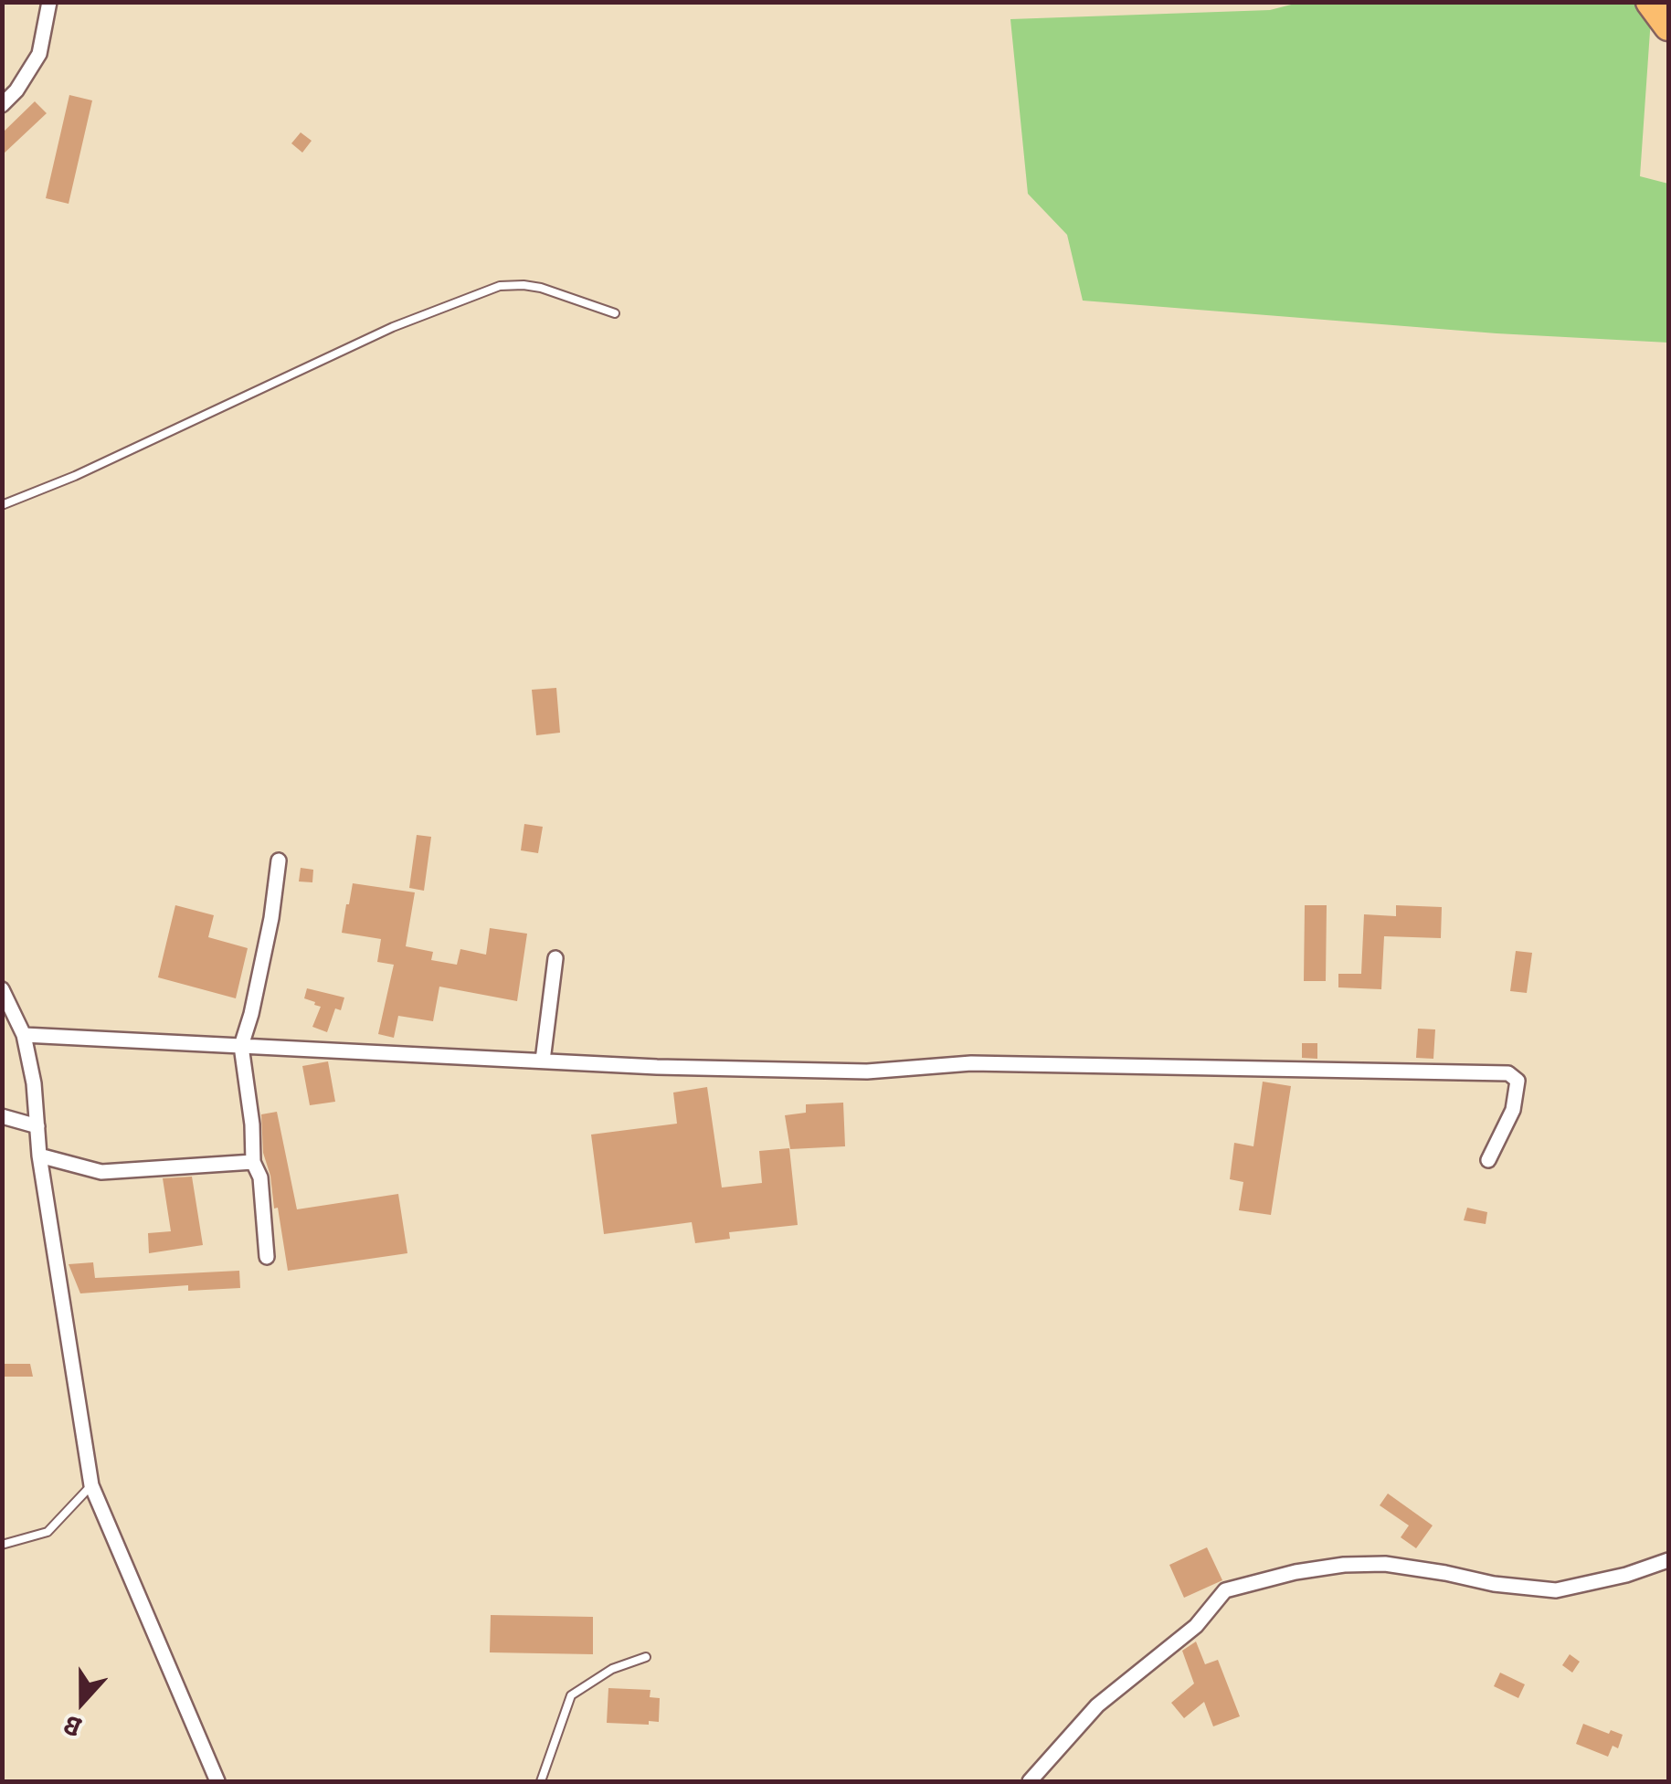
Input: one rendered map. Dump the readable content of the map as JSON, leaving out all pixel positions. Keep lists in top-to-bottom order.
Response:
{
  "north": "bottom"
}
